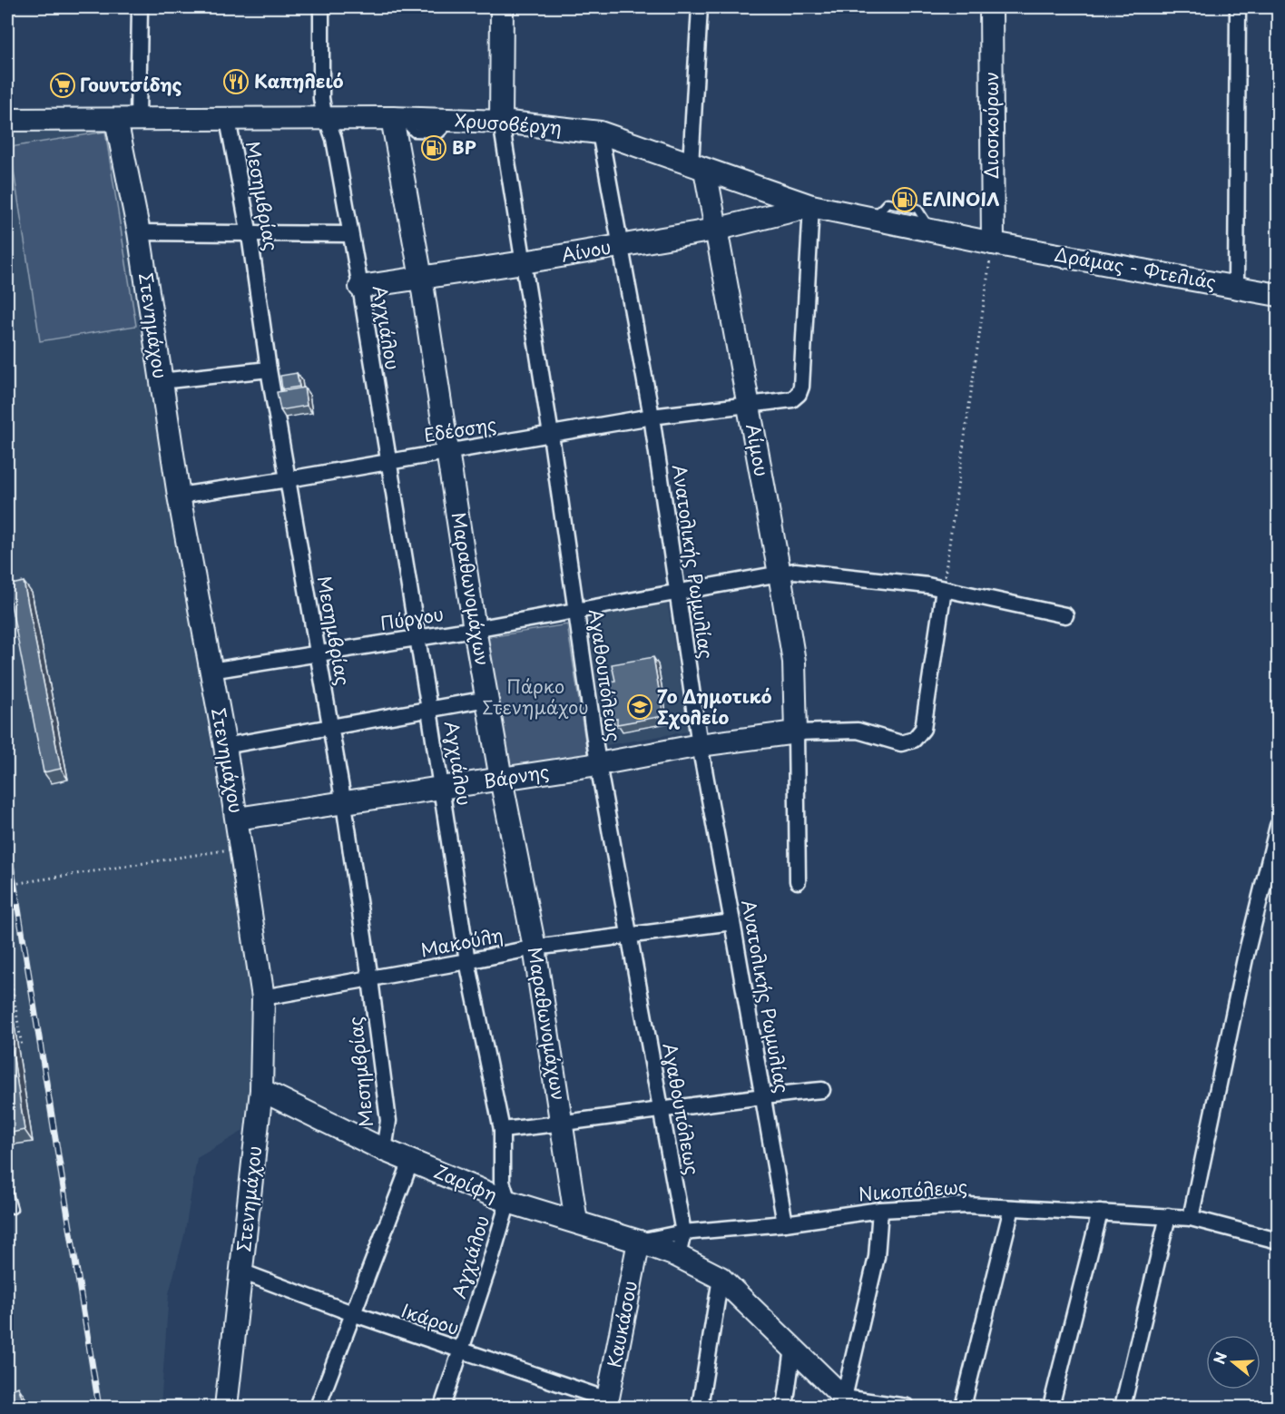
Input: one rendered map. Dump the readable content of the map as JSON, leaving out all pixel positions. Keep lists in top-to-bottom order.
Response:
{
  "streets": {
    "street": [
      "Χρυσοβέργη",
      "Διοσκούρων",
      "Μεσημβρίας",
      "Αίνου",
      "Δράμας - Φτελιάς",
      "Στενημάχου",
      "Αγχιάλου",
      "Εδέσσης",
      "Αίμου",
      "Ανατολικής Ρωμυλίας",
      "Μαραθωνομάχων",
      "Πύργου",
      "Αγαθουπόλεως",
      "Βάρνης",
      "Μακούλη",
      "Ζαρίφη",
      "Νικοπόλεως",
      "Ικάρου",
      "Καυκάσου"
    ]
  },
  "crossings": [
    ["Χρυσοβέργη", "Διοσκούρων"],
    ["Χρυσοβέργη", "Μεσημβρίας"],
    ["Χρυσοβέργη", "Αίνου"],
    ["Χρυσοβέργη", "Δράμας - Φτελιάς"],
    ["Χρυσοβέργη", "Στενημάχου"],
    ["Χρυσοβέργη", "Αγχιάλου"],
    ["Χρυσοβέργη", "Εδέσσης"],
    ["Χρυσοβέργη", "Αίμου"],
    ["Χρυσοβέργη", "Ανατολικής Ρωμυλίας"],
    ["Χρυσοβέργη", "Μαραθωνομάχων"],
    ["Χρυσοβέργη", "Αγαθουπόλεως"],
    ["Διοσκούρων", "Δράμας - Φτελιάς"],
    ["Μεσημβρίας", "Εδέσσης"],
    ["Μεσημβρίας", "Πύργου"],
    ["Μεσημβρίας", "Βάρνης"],
    ["Μεσημβρίας", "Μακούλη"],
    ["Μεσημβρίας", "Ζαρίφη"],
    ["Αίνου", "Αγχιάλου"],
    ["Αίνου", "Εδέσσης"],
    ["Αίνου", "Αίμου"],
    ["Αίνου", "Ανατολικής Ρωμυλίας"],
    ["Αίνου", "Μαραθωνομάχων"],
    ["Αίνου", "Αγαθουπόλεως"],
    ["Στενημάχου", "Εδέσσης"],
    ["Στενημάχου", "Πύργου"],
    ["Στενημάχου", "Βάρνης"],
    ["Στενημάχου", "Μακούλη"],
    ["Στενημάχου", "Ζαρίφη"],
    ["Στενημάχου", "Ικάρου"],
    ["Αγχιάλου", "Εδέσσης"],
    ["Αγχιάλου", "Πύργου"],
    ["Αγχιάλου", "Βάρνης"],
    ["Αγχιάλου", "Μακούλη"],
    ["Αγχιάλου", "Ζαρίφη"],
    ["Αγχιάλου", "Ικάρου"],
    ["Εδέσσης", "Αίμου"],
    ["Εδέσσης", "Ανατολικής Ρωμυλίας"],
    ["Εδέσσης", "Μαραθωνομάχων"],
    ["Εδέσσης", "Αγαθουπόλεως"],
    ["Αίμου", "Πύργου"],
    ["Αίμου", "Βάρνης"],
    ["Ανατολικής Ρωμυλίας", "Πύργου"],
    ["Ανατολικής Ρωμυλίας", "Βάρνης"],
    ["Ανατολικής Ρωμυλίας", "Μακούλη"],
    ["Ανατολικής Ρωμυλίας", "Νικοπόλεως"],
    ["Μαραθωνομάχων", "Πύργου"],
    ["Μαραθωνομάχων", "Βάρνης"],
    ["Μαραθωνομάχων", "Μακούλη"],
    ["Μαραθωνομάχων", "Ζαρίφη"],
    ["Πύργου", "Αγαθουπόλεως"],
    ["Αγαθουπόλεως", "Βάρνης"],
    ["Αγαθουπόλεως", "Μακούλη"],
    ["Αγαθουπόλεως", "Νικοπόλεως"],
    ["Ζαρίφη", "Νικοπόλεως"],
    ["Ζαρίφη", "Καυκάσου"],
    ["Νικοπόλεως", "Καυκάσου"],
    ["Ικάρου", "Καυκάσου"]
  ],
  "parks": ["Πάρκο Στενημάχου"],
  "places": {
    "restaurant": ["Καπηλειό"],
    "supermarket": ["Γουντσίδης"],
    "fuel station": ["BP", "ΕΛΙΝΟΙΛ"],
    "school or university": ["7ο Δημοτικό Σχολείο"]
  },
  "north": "left"
}
